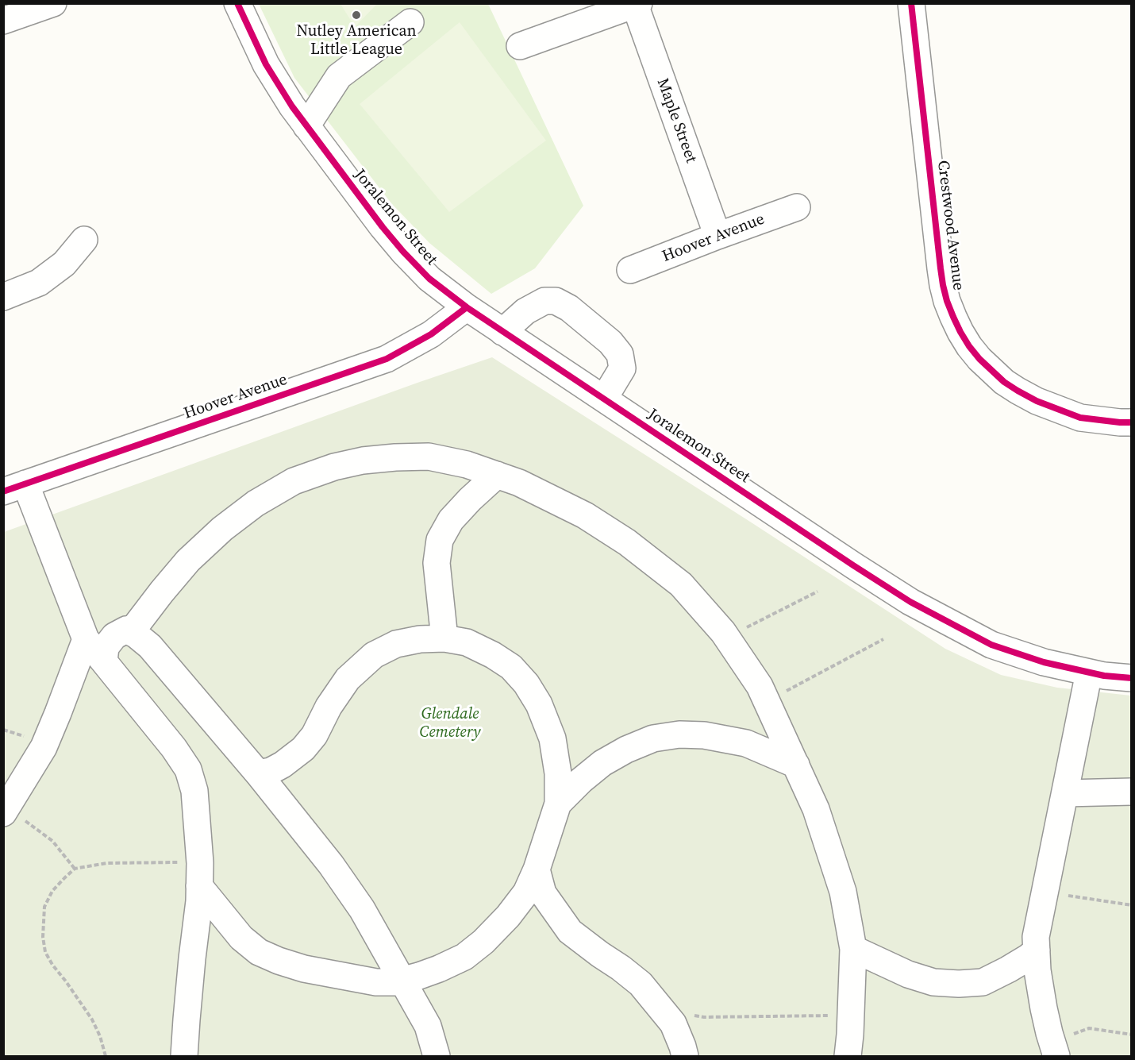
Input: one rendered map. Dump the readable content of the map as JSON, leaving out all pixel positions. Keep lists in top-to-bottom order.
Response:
{
  "streets": {
    "street": [
      "Maple Street",
      "Joralemon Street",
      "Crestwood Avenue",
      "Hoover Avenue"
    ]
  },
  "crossings": [
    ["Maple Street", "Hoover Avenue"],
    ["Joralemon Street", "Hoover Avenue"]
  ],
  "parks": ["Glendale Cemetery"],
  "places": ["Nutley American Little League"]
}
